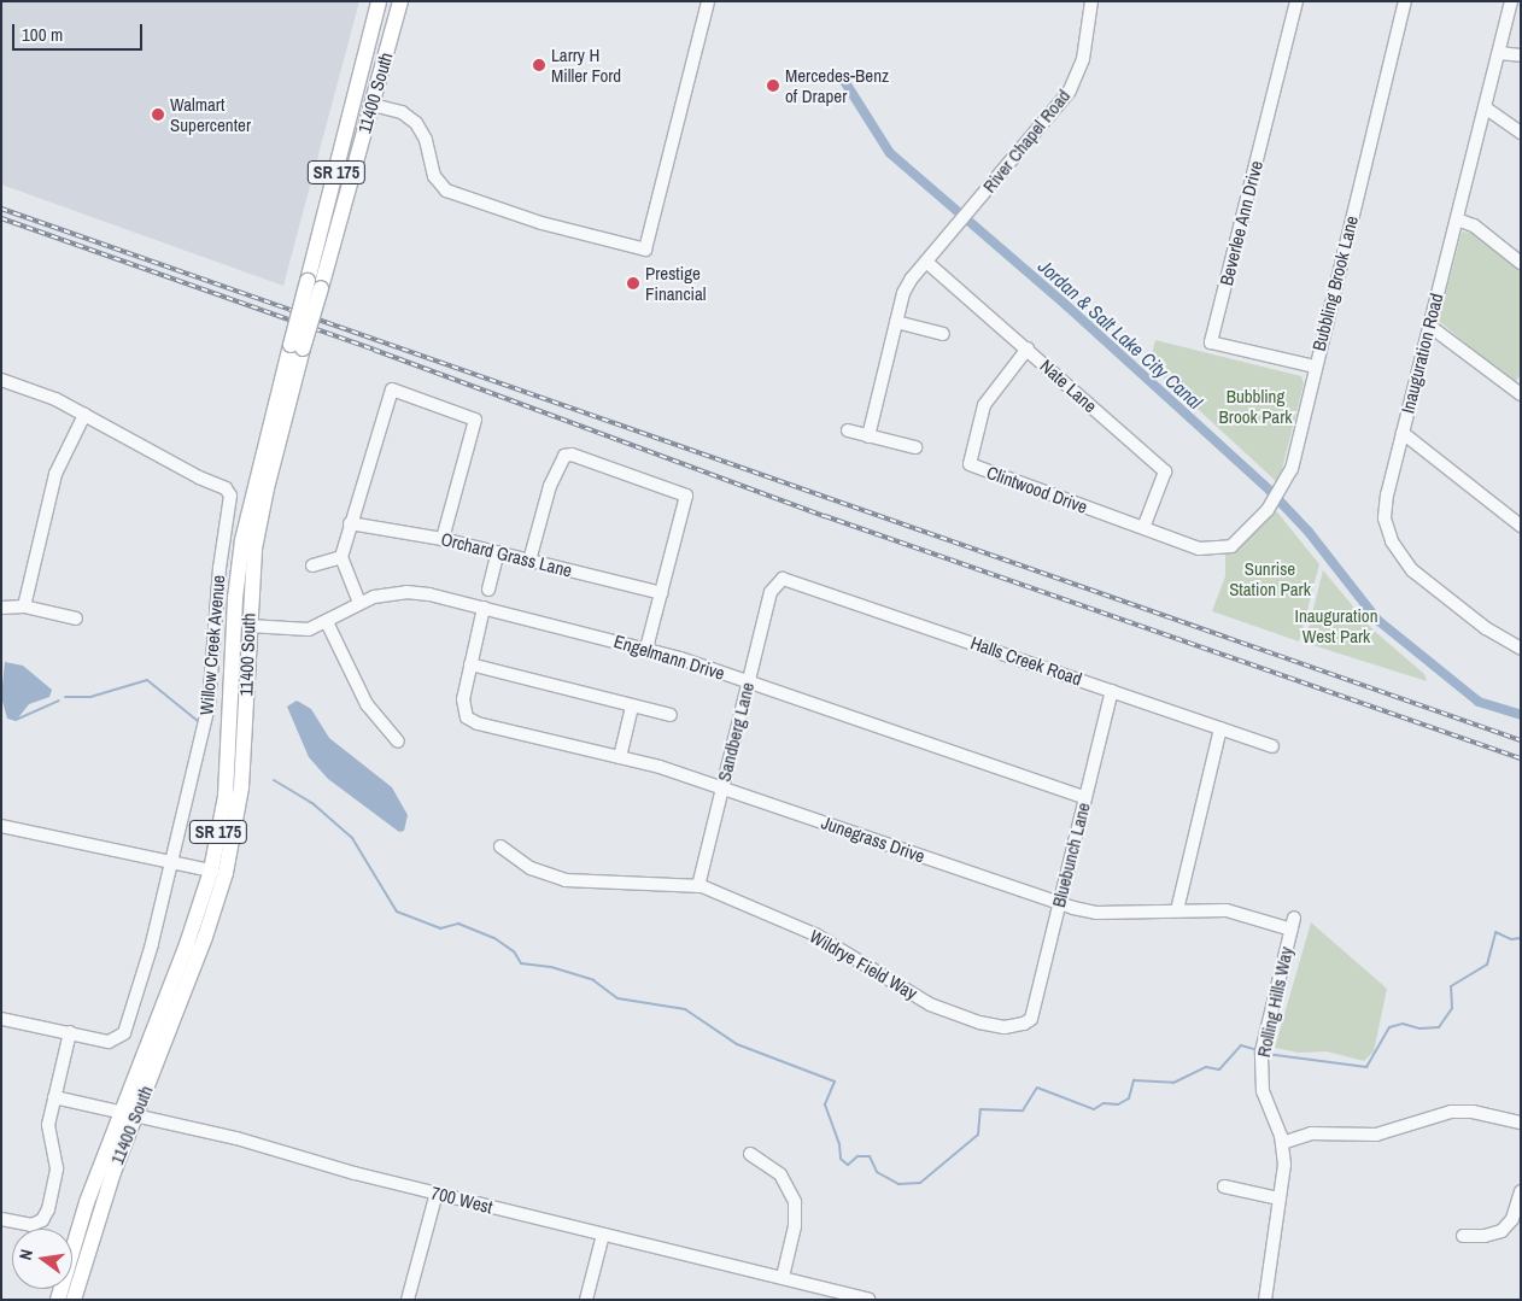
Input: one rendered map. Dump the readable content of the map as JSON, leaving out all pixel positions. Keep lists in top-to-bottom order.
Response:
{
  "streets": {
    "main road": ["11400 South", "SR 175"],
    "street": [
      "River Chapel Road",
      "Beverlee Ann Drive",
      "Bubbling Brook Lane",
      "Inauguration Road",
      "Nate Lane",
      "Clintwood Drive",
      "Orchard Grass Lane",
      "Willow Creek Avenue",
      "Engelmann Drive",
      "Halls Creek Road",
      "Sandberg Lane",
      "Junegrass Drive",
      "Bluebunch Lane",
      "Wildrye Field Way",
      "Rolling Hills Way",
      "700 West"
    ]
  },
  "crossings": [
    ["11400 South", "Engelmann Drive"],
    ["11400 South", "700 West"],
    ["River Chapel Road", "Nate Lane"],
    ["Beverlee Ann Drive", "Bubbling Brook Lane"],
    ["Bubbling Brook Lane", "Clintwood Drive"],
    ["Nate Lane", "Clintwood Drive"],
    ["Engelmann Drive", "Sandberg Lane"],
    ["Engelmann Drive", "Bluebunch Lane"],
    ["Halls Creek Road", "Sandberg Lane"],
    ["Halls Creek Road", "Bluebunch Lane"],
    ["Sandberg Lane", "Junegrass Drive"],
    ["Sandberg Lane", "Wildrye Field Way"],
    ["Junegrass Drive", "Bluebunch Lane"],
    ["Junegrass Drive", "Rolling Hills Way"],
    ["Bluebunch Lane", "Wildrye Field Way"]
  ],
  "water": ["Jordan & Salt Lake City Canal"],
  "parks": ["Bubbling Brook Park", "Sunrise Station Park", "Inauguration West Park"],
  "places": [
    "Larry H Miller Ford",
    "Mercedes-Benz of Draper",
    "Walmart Supercenter",
    "Prestige Financial"
  ],
  "scale_bar": "100 m",
  "north": "left"
}
